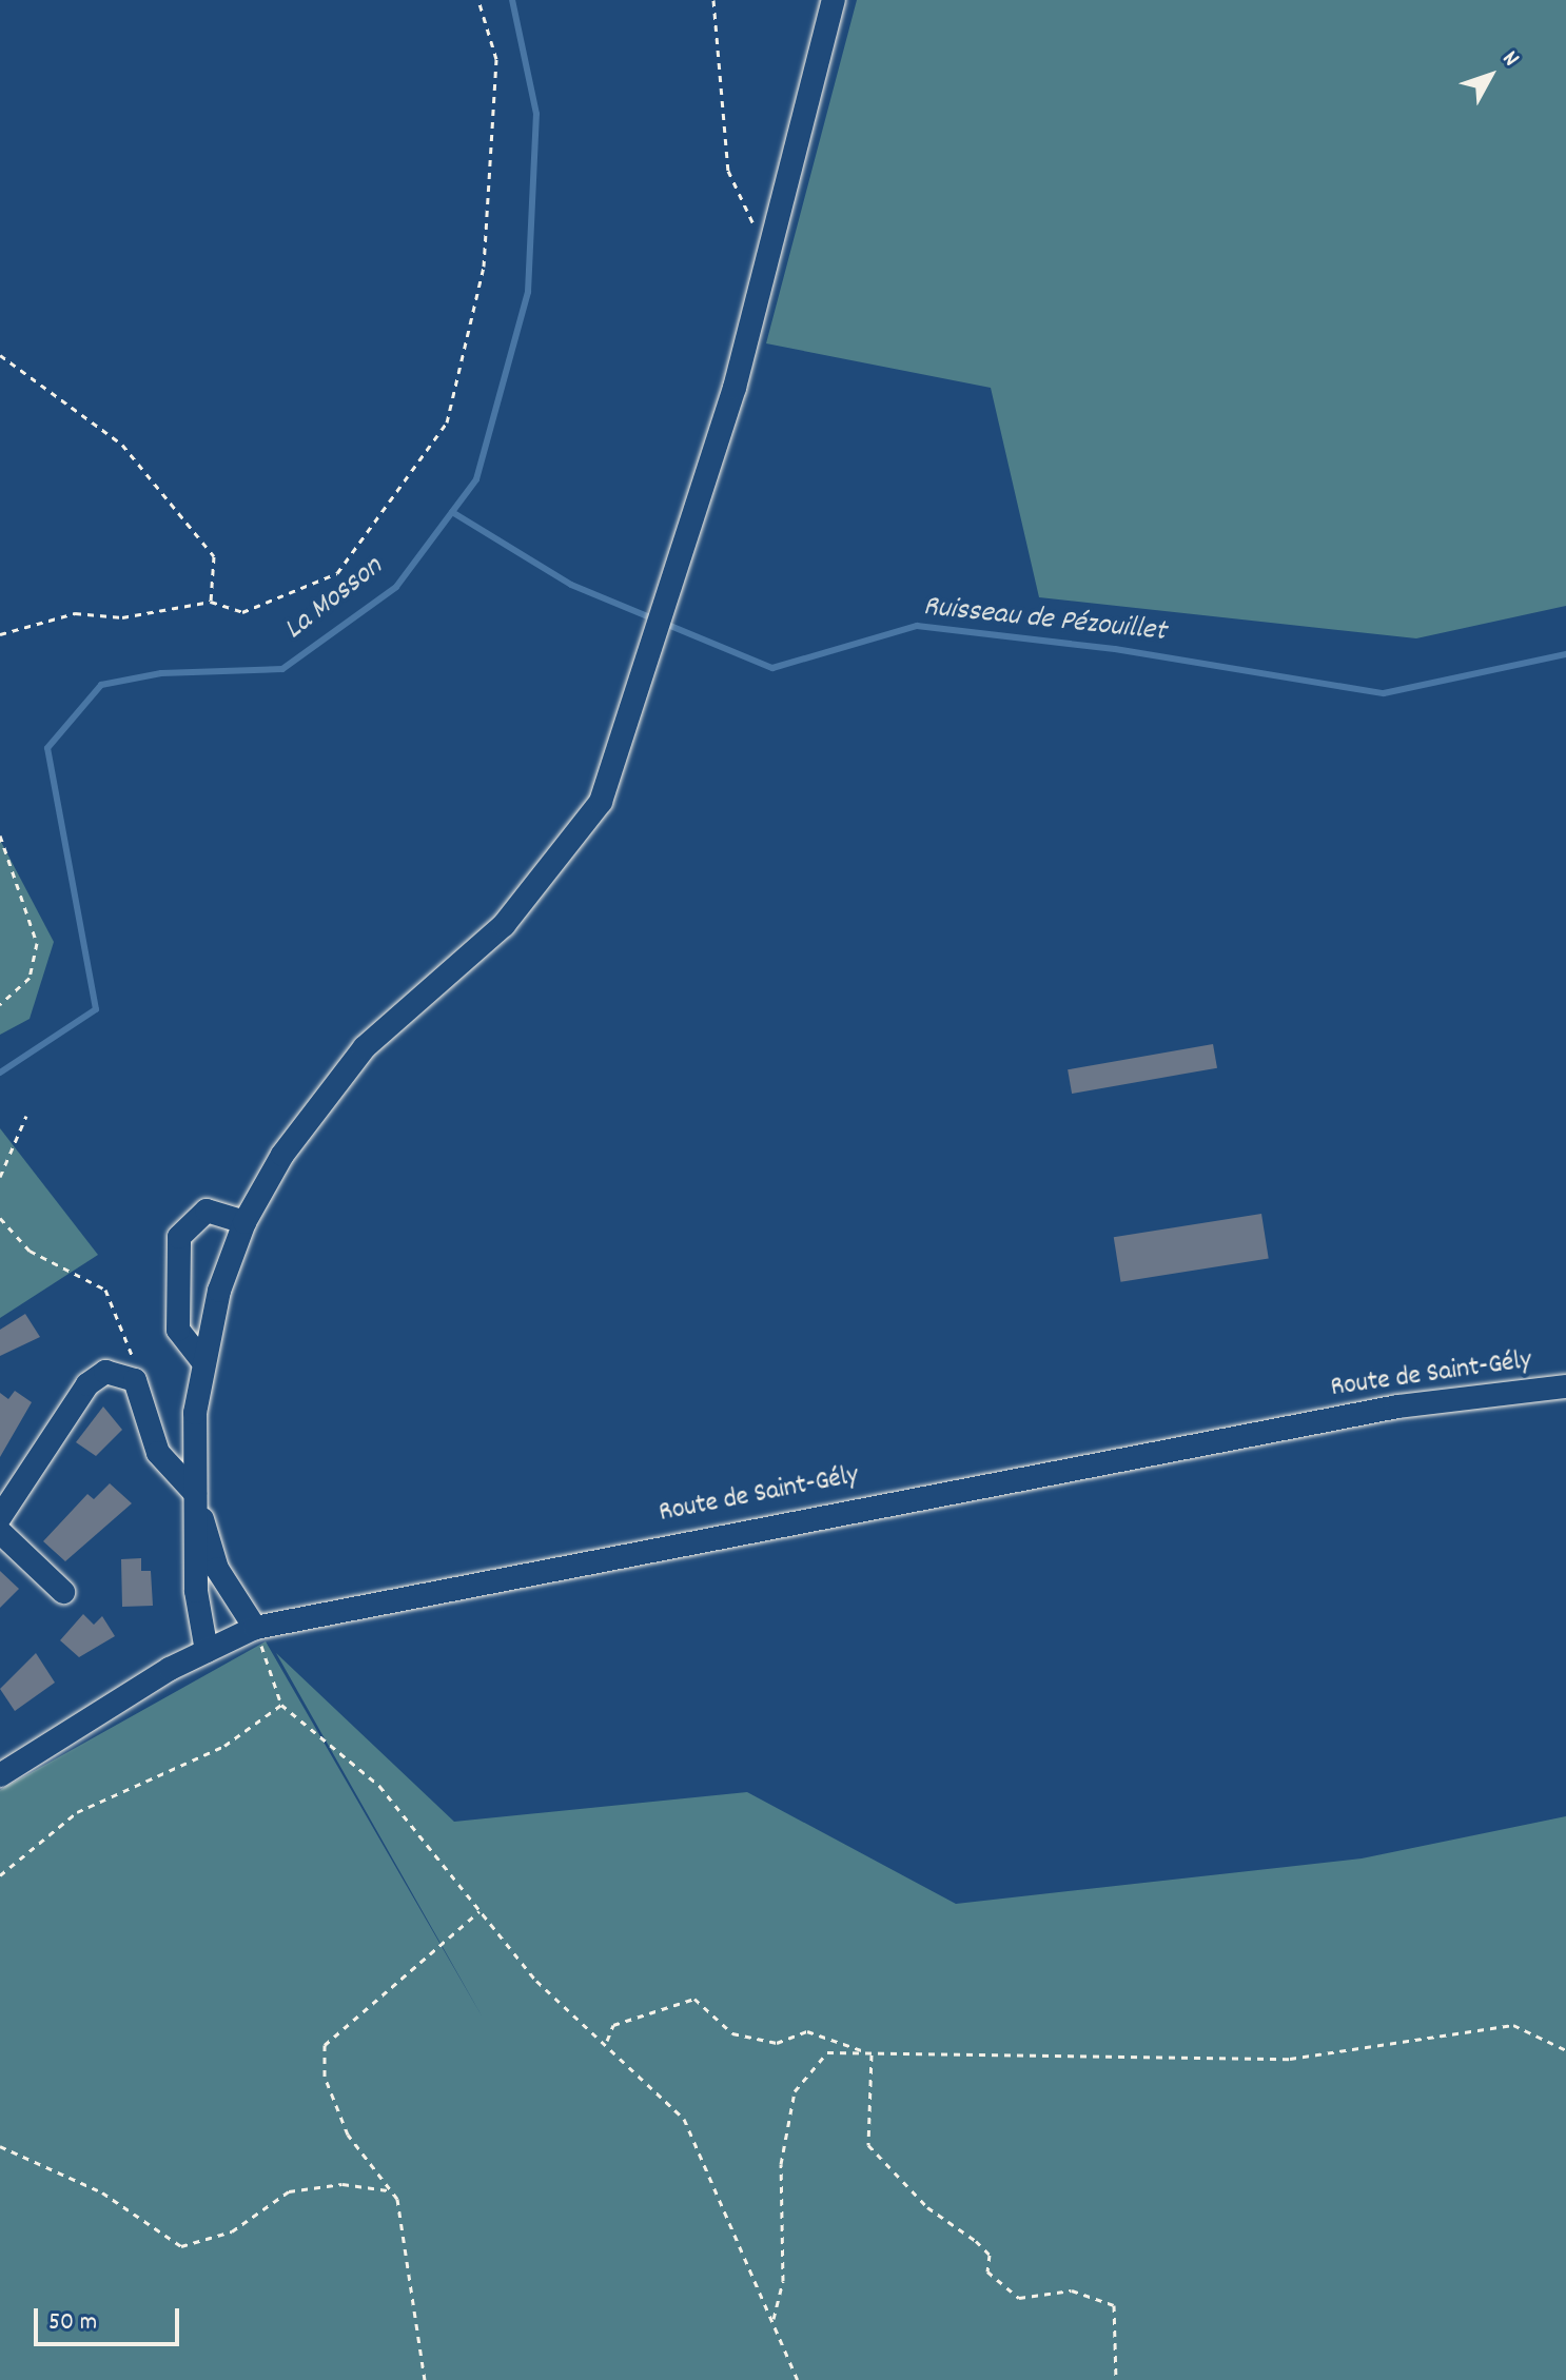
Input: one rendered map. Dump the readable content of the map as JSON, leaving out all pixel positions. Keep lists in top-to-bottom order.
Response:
{
  "streets": {
    "street": ["Route de Saint-Gély"]
  },
  "water": ["La Mosson", "Ruisseau de Pézouillet"],
  "scale_bar": "50 m",
  "north": "top right"
}
